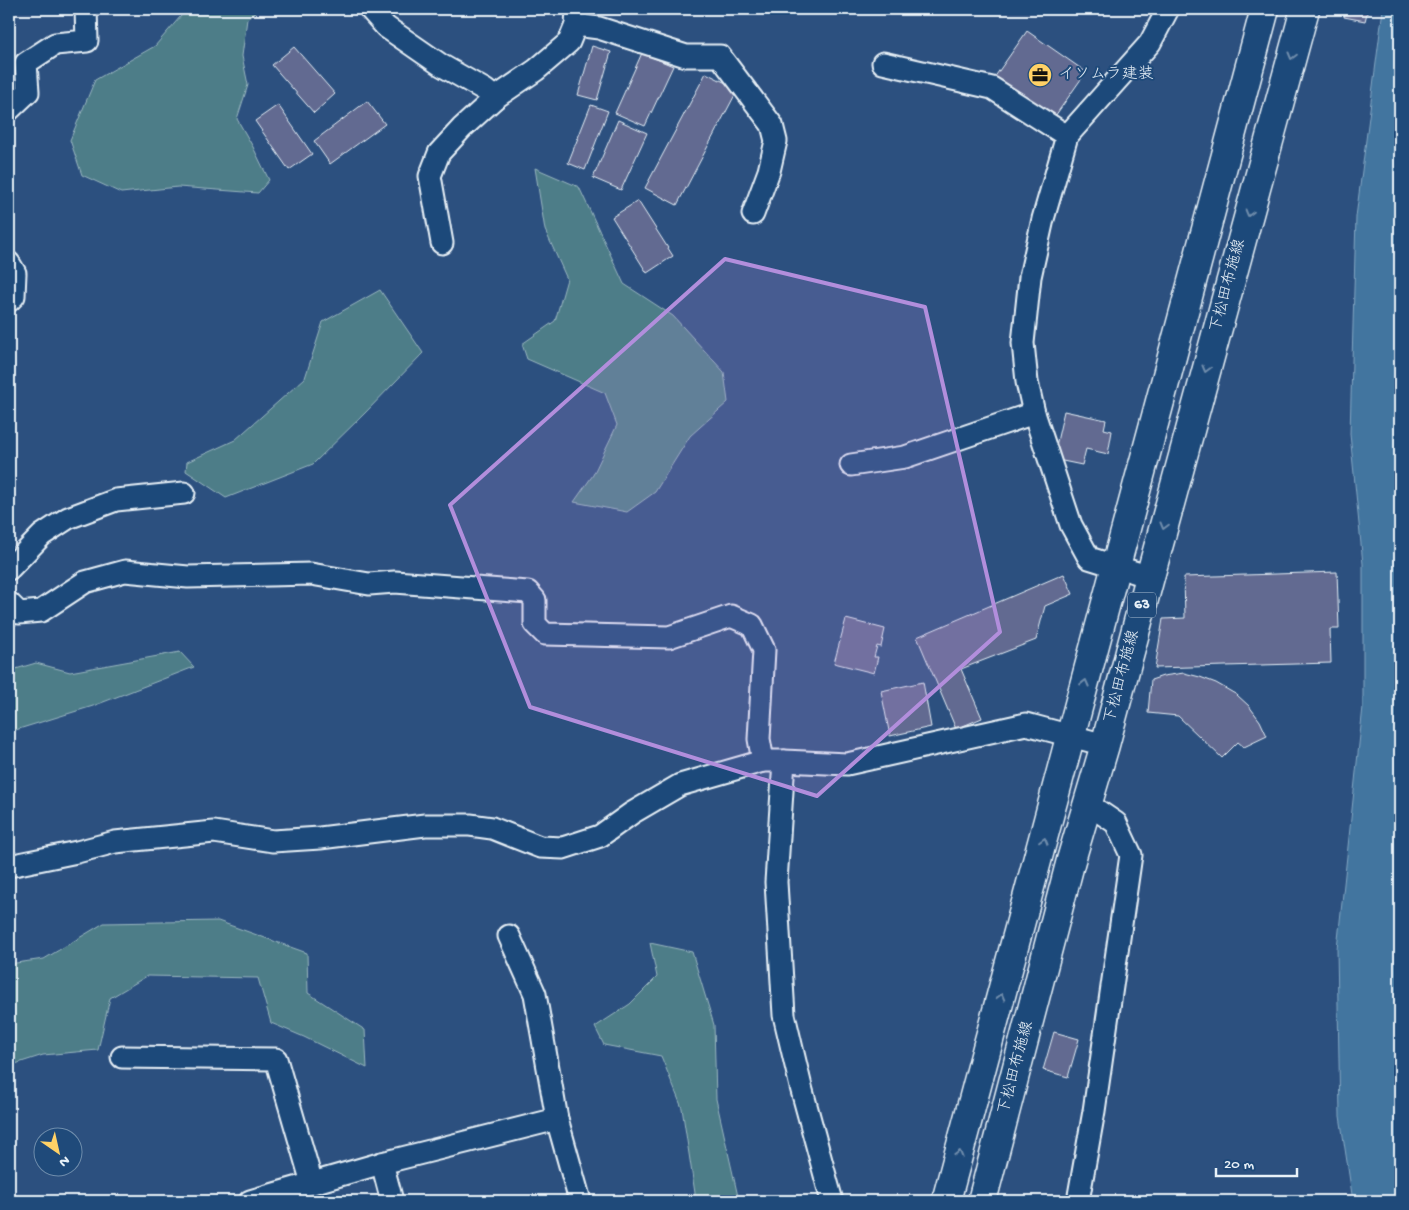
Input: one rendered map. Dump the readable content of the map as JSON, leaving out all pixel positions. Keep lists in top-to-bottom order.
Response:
{
  "streets": {
    "main road": ["下松田布施線", "63"]
  },
  "places": {
    "office": ["イソムラ建装"]
  },
  "scale_bar": "20 m",
  "north": "bottom right"
}
